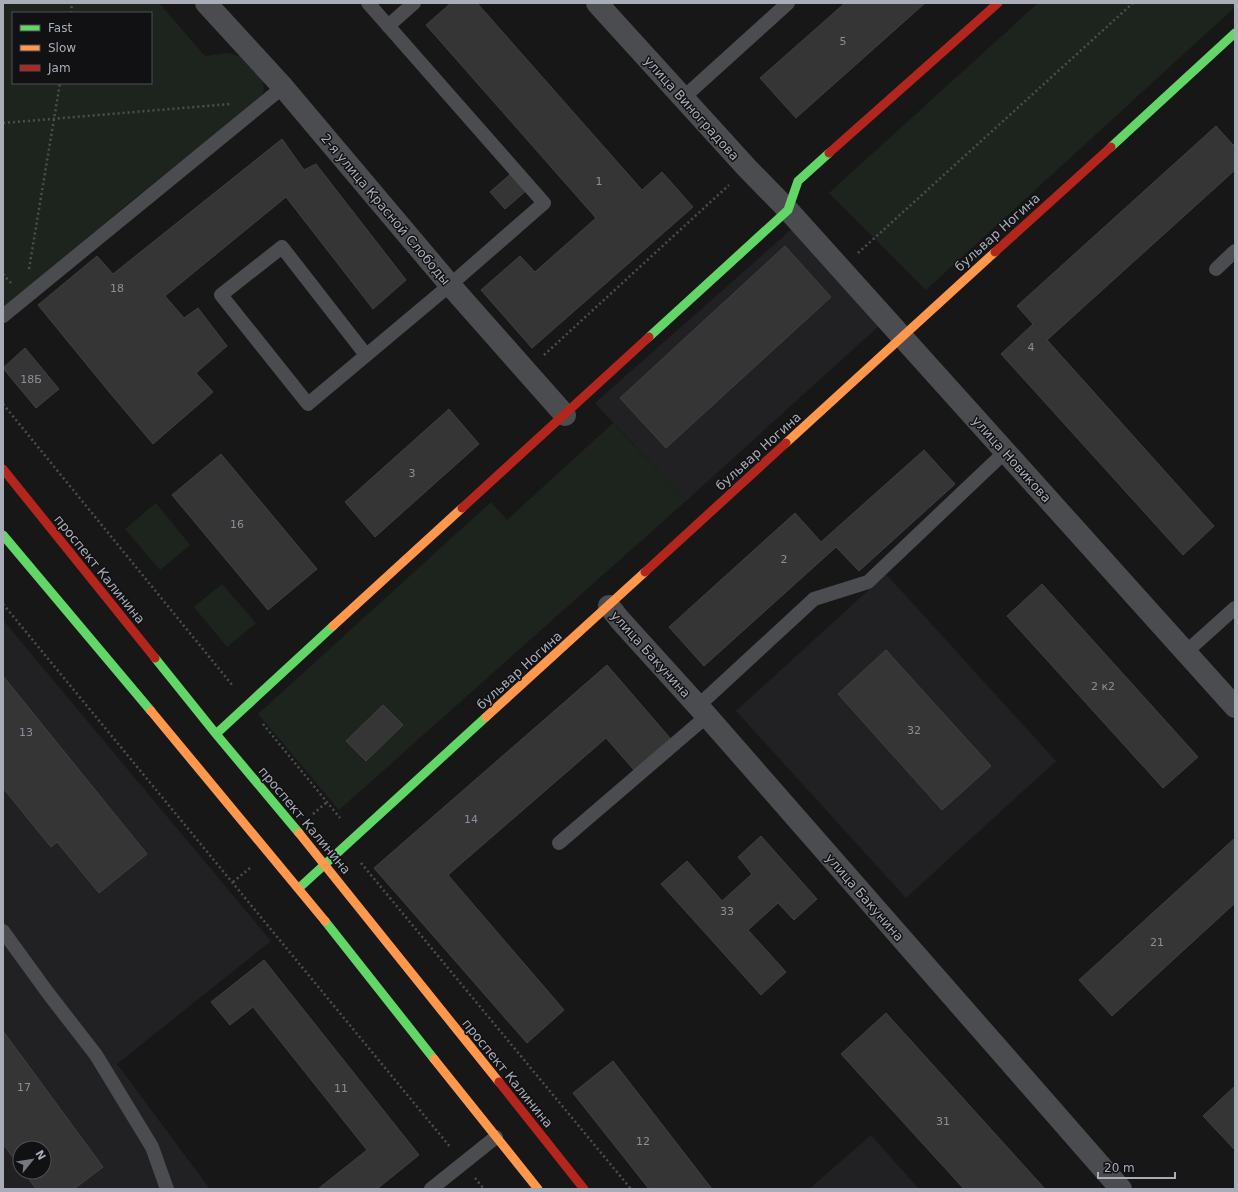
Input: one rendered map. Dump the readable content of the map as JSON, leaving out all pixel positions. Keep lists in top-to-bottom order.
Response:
{
  "streets": {
    "street": [
      "улица Виноградова",
      "2-я улица Красной Слободы",
      "бульвар Ногина",
      "улица Новикова",
      "проспект Калинина",
      "улица Бакунина"
    ]
  },
  "crossings": [
    ["улица Виноградова", "улица Новикова"],
    ["бульвар Ногина", "улица Новикова"],
    ["бульвар Ногина", "проспект Калинина"],
    ["бульвар Ногина", "улица Бакунина"]
  ],
  "house_numbers": [
    "5",
    "1",
    "18",
    "4",
    "18Б",
    "3",
    "16",
    "2",
    "2 к2",
    "32",
    "13",
    "14",
    "33",
    "21",
    "17",
    "11",
    "31",
    "12"
  ],
  "legend": ["Fast", "Slow", "Jam"],
  "scale_bar": "20 m",
  "north": "top right"
}
